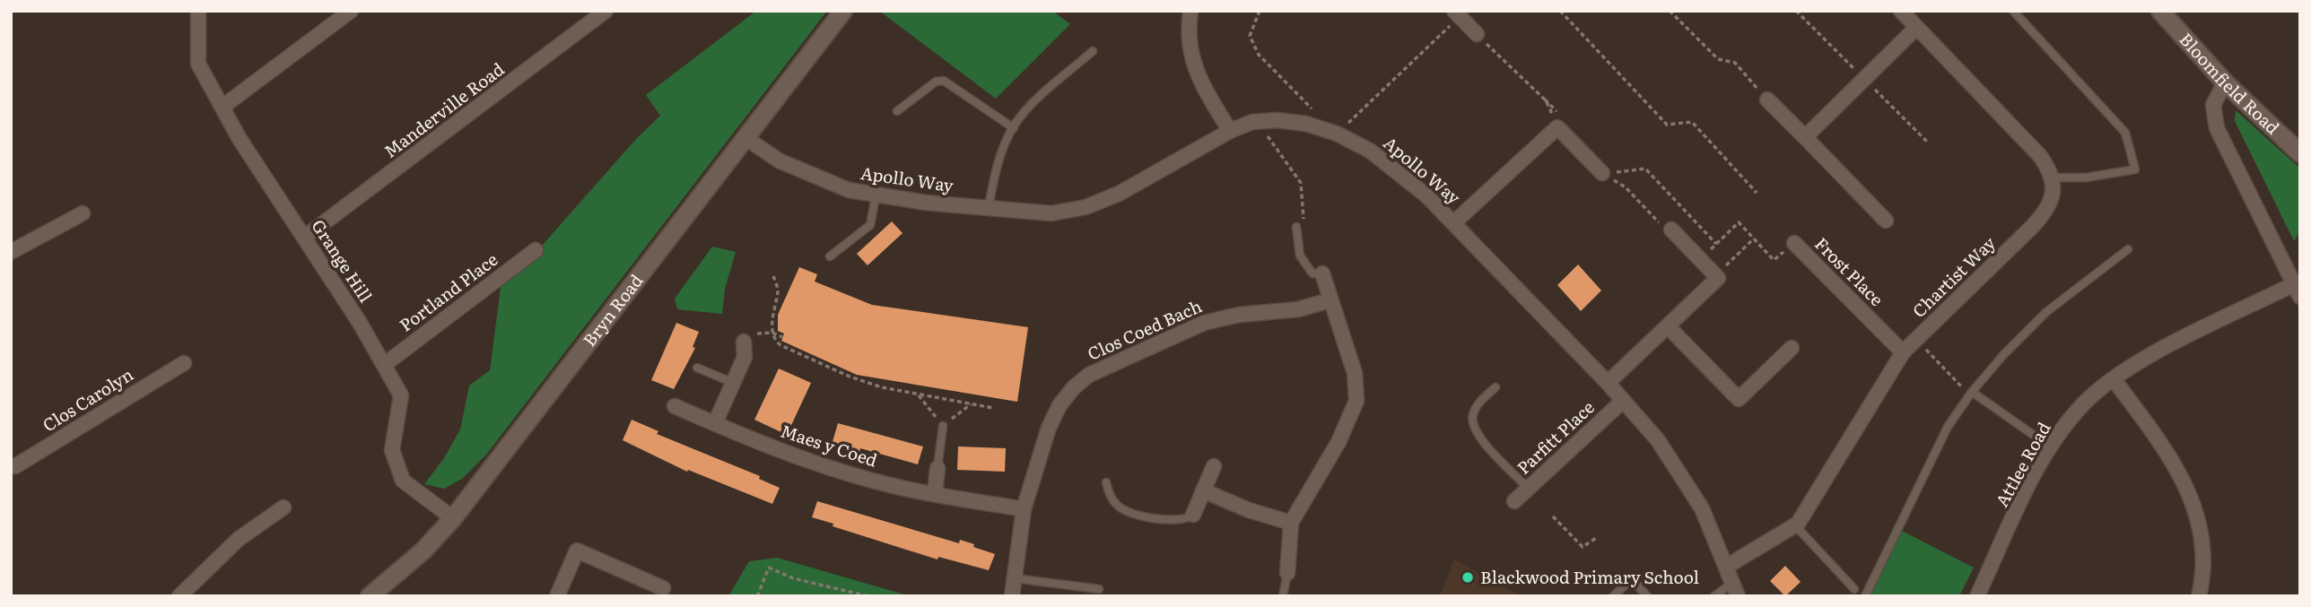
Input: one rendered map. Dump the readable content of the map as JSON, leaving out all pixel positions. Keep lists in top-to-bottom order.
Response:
{
  "streets": {
    "street": [
      "Bloomfield Road",
      "Manderville Road",
      "Apollo Way",
      "Grange Hill",
      "Frost Place",
      "Chartist Way",
      "Portland Place",
      "Bryn Road",
      "Clos Coed Bach",
      "Clos Carolyn",
      "Parfitt Place",
      "Maes y Coed",
      "Attlee Road"
    ]
  },
  "crossings": [
    ["Bloomfield Road", "Attlee Road"],
    ["Manderville Road", "Grange Hill"],
    ["Apollo Way", "Chartist Way"],
    ["Apollo Way", "Bryn Road"],
    ["Apollo Way", "Parfitt Place"],
    ["Grange Hill", "Portland Place"],
    ["Grange Hill", "Bryn Road"],
    ["Frost Place", "Chartist Way"],
    ["Clos Coed Bach", "Maes y Coed"]
  ],
  "places": ["Blackwood Primary School"]
}
